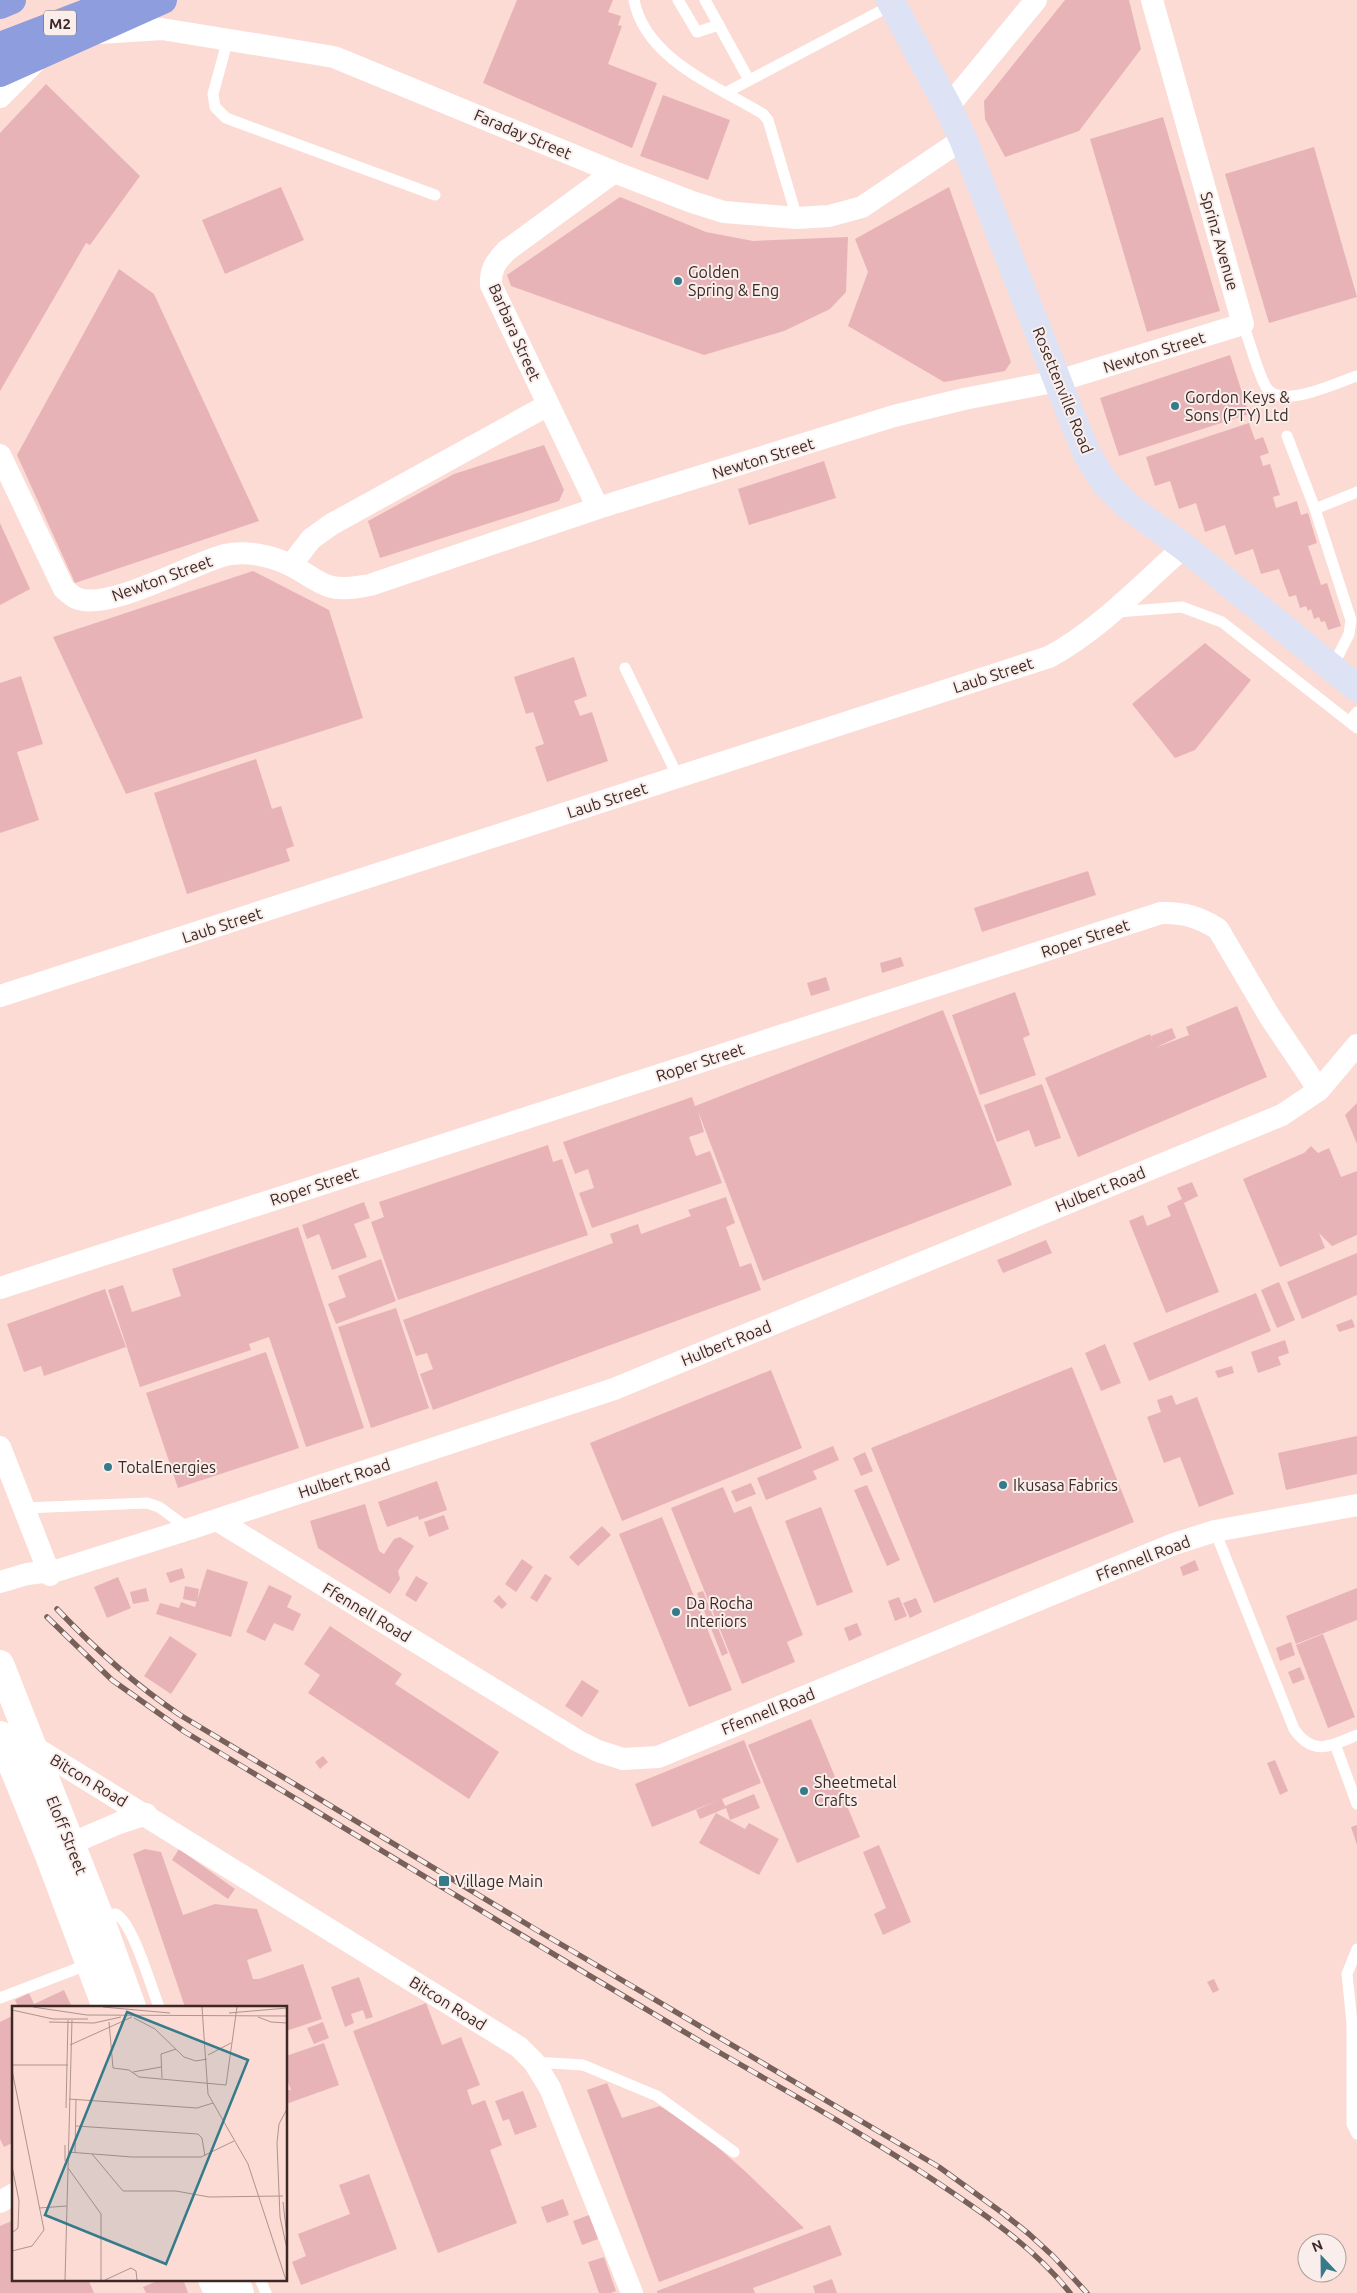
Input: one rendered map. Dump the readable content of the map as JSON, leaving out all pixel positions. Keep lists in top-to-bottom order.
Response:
{
  "streets": {
    "highway": ["M2"],
    "main road": ["Rosettenville Road"],
    "street": [
      "Faraday Street",
      "Sprinz Avenue",
      "Barbara Street",
      "Newton Street",
      "Laub Street",
      "Roper Street",
      "Hulbert Road",
      "Ffennell Road",
      "Bitcon Road",
      "Eloff Street"
    ]
  },
  "crossings": [
    ["Faraday Street", "Barbara Street"],
    ["Faraday Street", "Rosettenville Road"],
    ["Sprinz Avenue", "Newton Street"],
    ["Barbara Street", "Newton Street"],
    ["Newton Street", "Rosettenville Road"],
    ["Rosettenville Road", "Laub Street"],
    ["Roper Street", "Hulbert Road"],
    ["Hulbert Road", "Ffennell Road"],
    ["Bitcon Road", "Eloff Street"]
  ],
  "places": {
    "other": [
      "Golden Spring & Eng",
      "Gordon Keys & Sons (PTY) Ltd",
      "TotalEnergies",
      "Ikusasa Fabrics",
      "Da Rocha Interiors",
      "Sheetmetal Crafts"
    ],
    "transit": ["Village Main"]
  },
  "north": "top"
}
